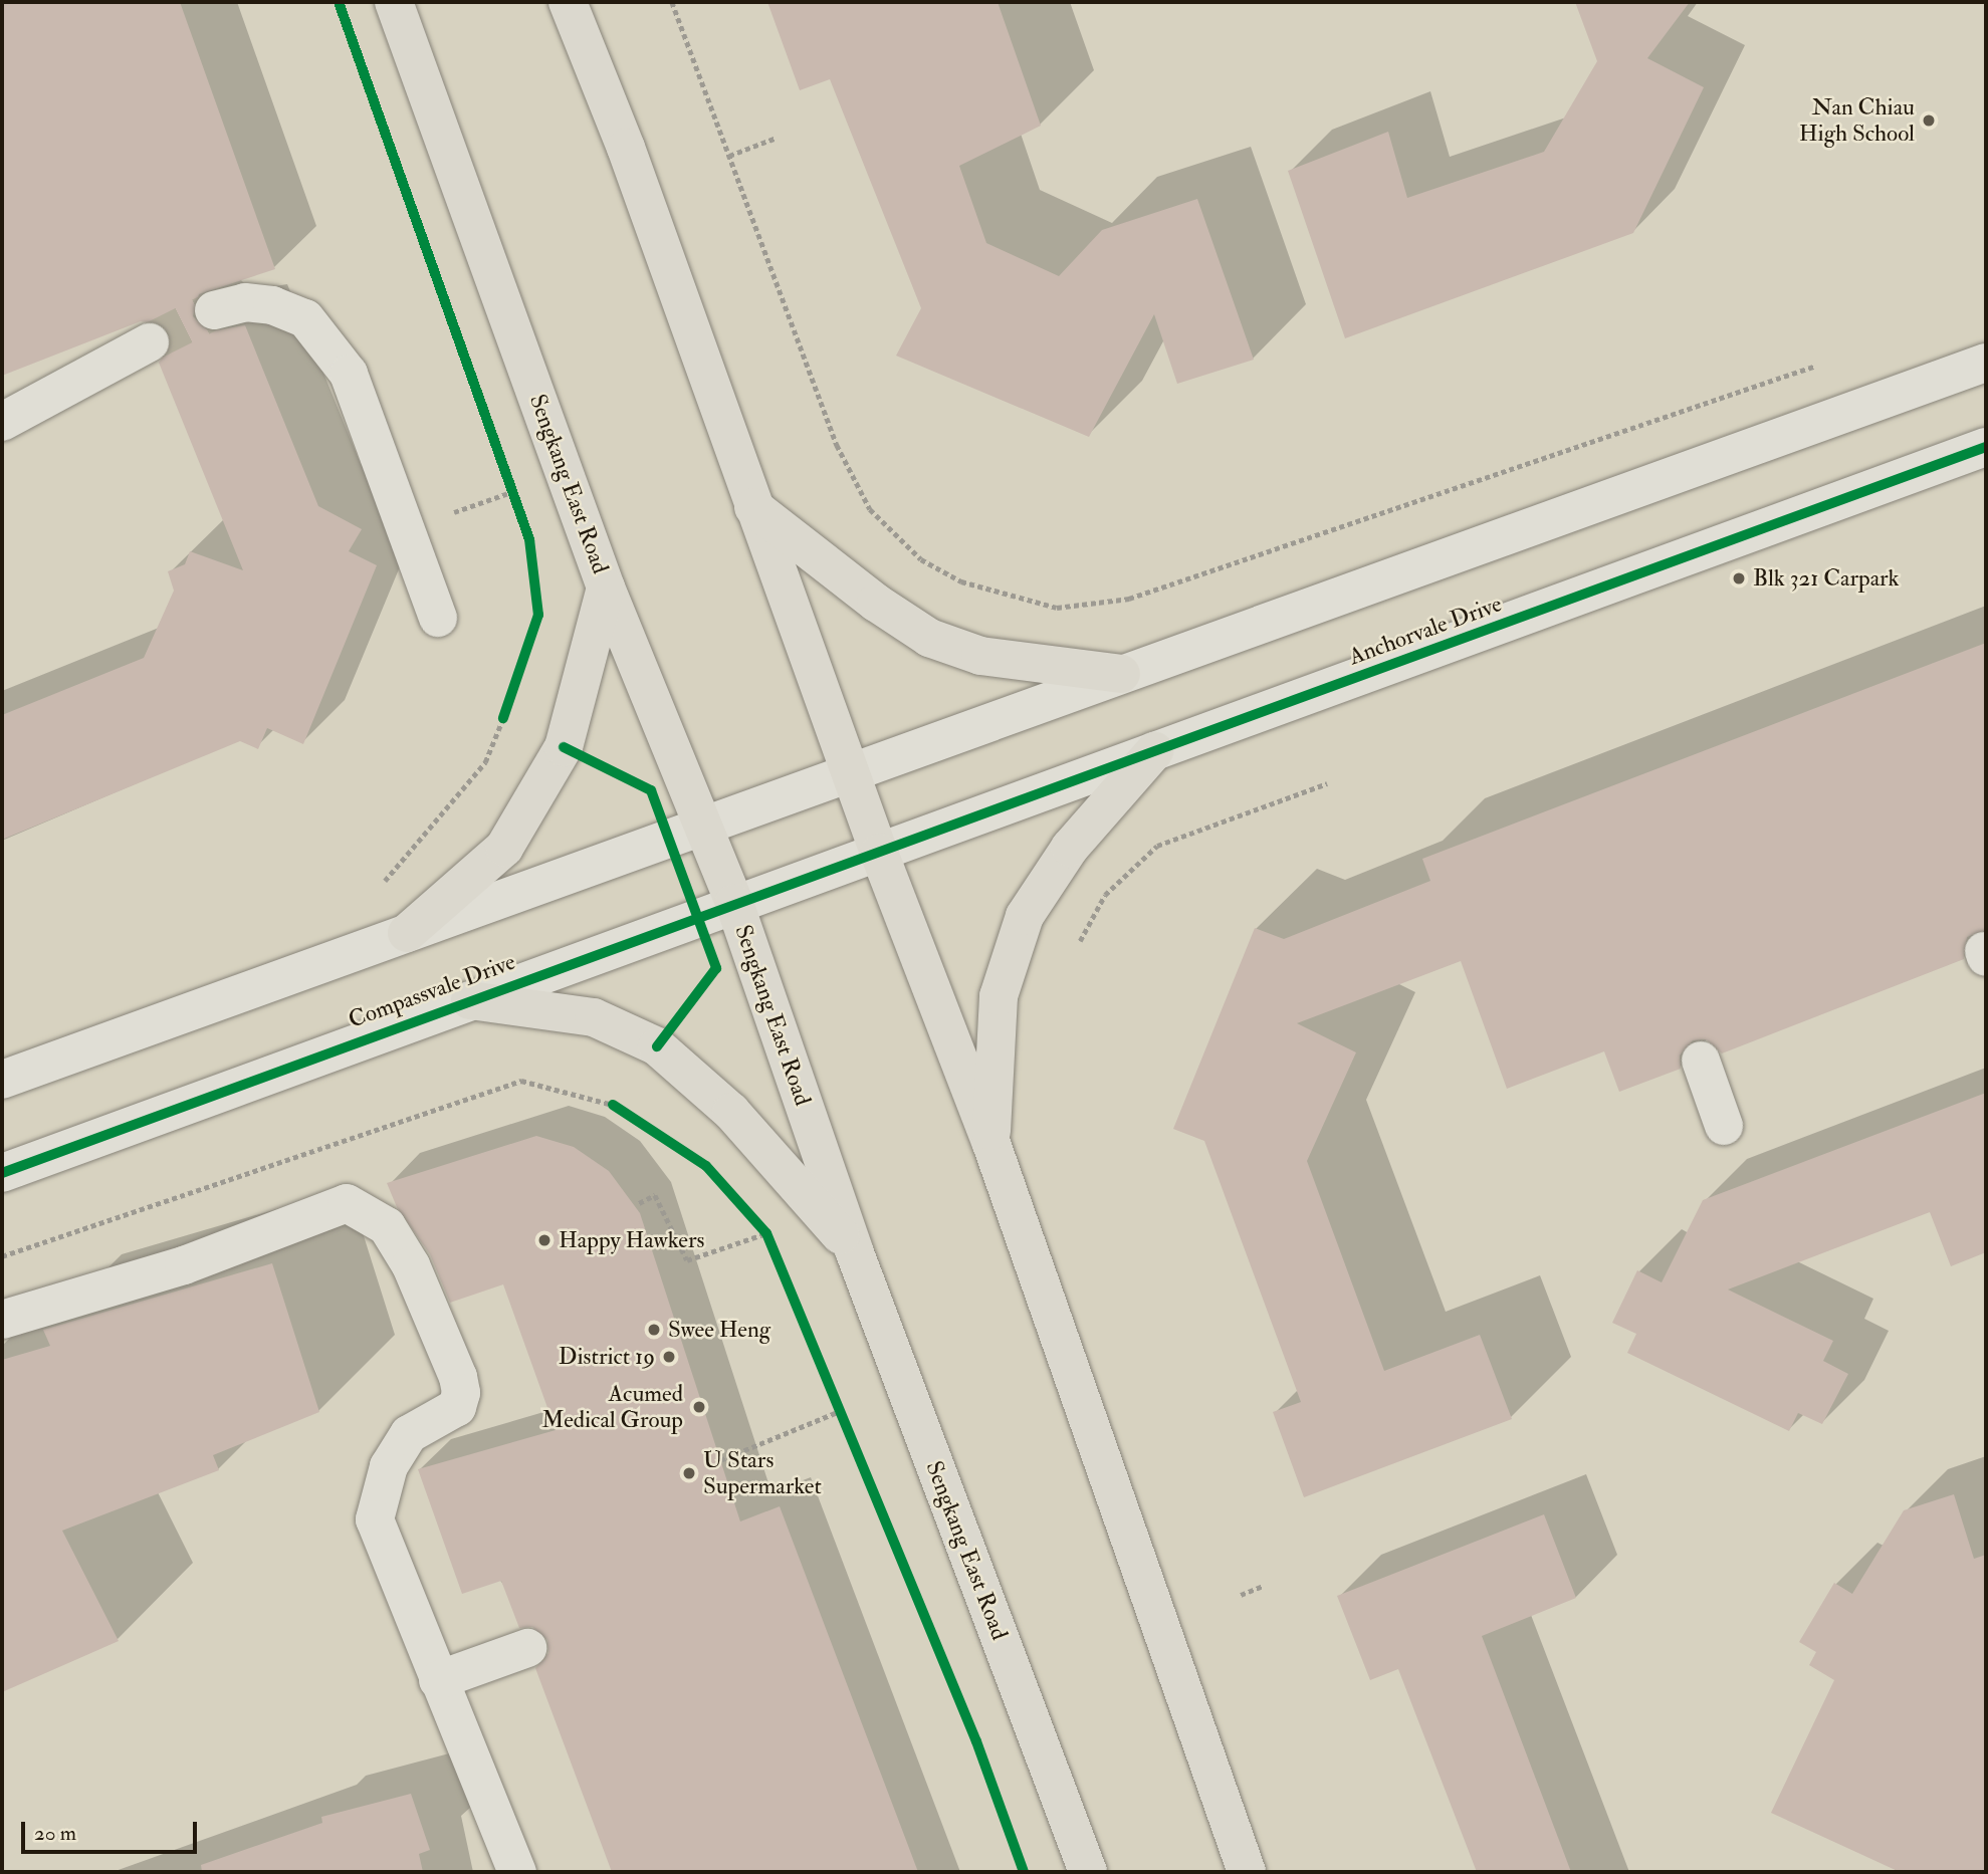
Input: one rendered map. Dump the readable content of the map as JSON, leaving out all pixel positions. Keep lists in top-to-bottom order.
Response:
{
  "streets": {
    "main road": ["Sengkang East Road"],
    "street": ["Anchorvale Drive", "Compassvale Drive"]
  },
  "crossings": [
    ["Sengkang East Road", "Compassvale Drive"],
    ["Anchorvale Drive", "Compassvale Drive"]
  ],
  "places": [
    "Nan Chiau High School",
    "Blk 321 Carpark",
    "Happy Hawkers",
    "Swee Heng",
    "District 19",
    "Acumed Medical Group",
    "U Stars Supermarket"
  ],
  "scale_bar": "20 m"
}
